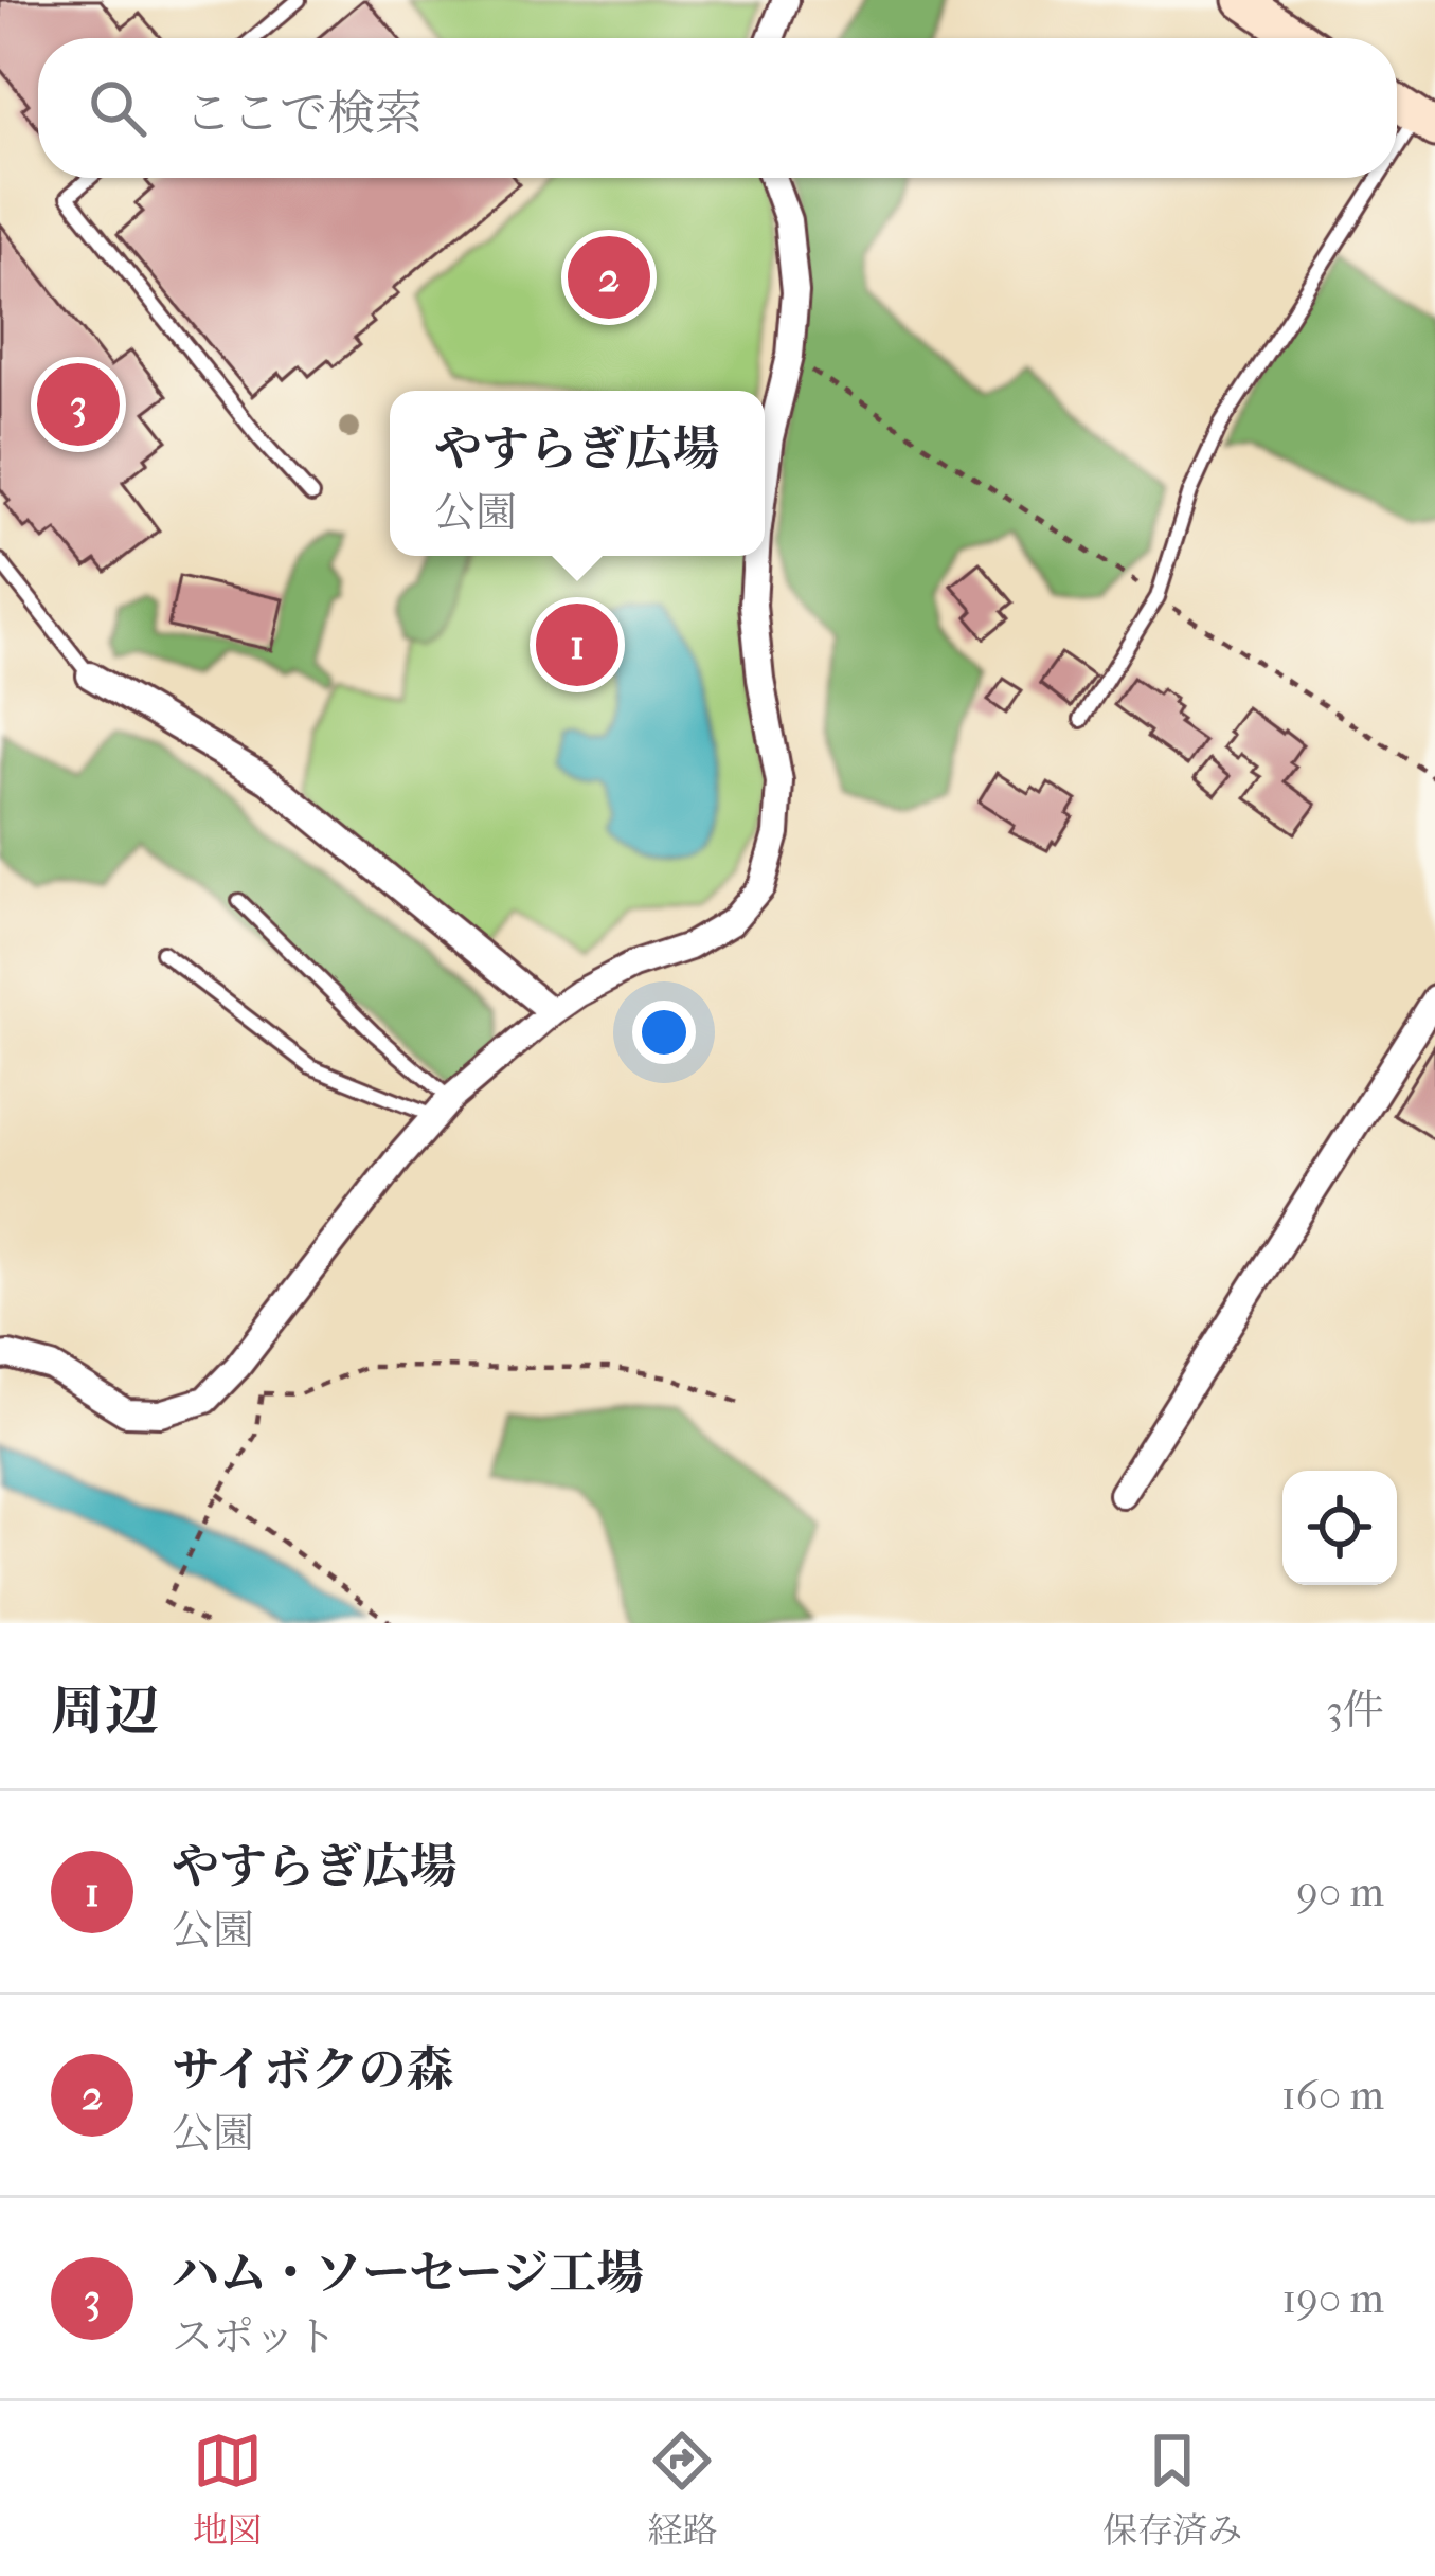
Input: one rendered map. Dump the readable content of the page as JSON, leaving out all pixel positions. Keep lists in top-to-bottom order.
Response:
{
  "page": {
    "search": "ここで検索",
    "pins": ["2", "3", "1"],
    "popup": ["やすらぎ広場", "公園"],
    "heading": ["周辺", "3件"],
    "list": [
      {
        "mark": "1",
        "name": "やすらぎ広場",
        "note": "公園",
        "value": "90 m"
      },
      {
        "mark": "2",
        "name": "サイボクの森",
        "note": "公園",
        "value": "160 m"
      },
      {
        "mark": "3",
        "name": "ハム・ソーセージ工場",
        "note": "スポット",
        "value": "190 m"
      }
    ],
    "nav": ["地図", "経路", "保存済み"]
  }
}
